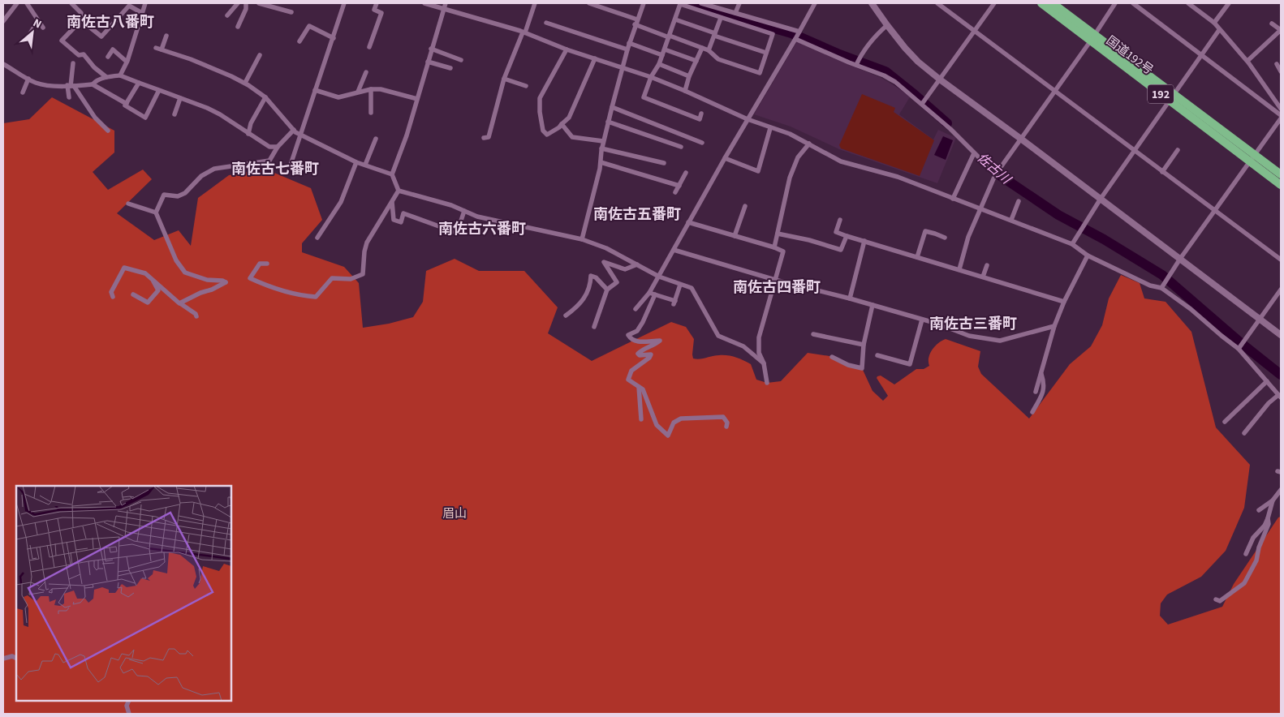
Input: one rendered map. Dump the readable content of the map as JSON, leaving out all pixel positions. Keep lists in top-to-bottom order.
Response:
{
  "streets": {
    "highway": ["国道192号", "192"]
  },
  "districts": [
    "南佐古八番町",
    "南佐古七番町",
    "南佐古五番町",
    "南佐古六番町",
    "南佐古四番町",
    "南佐古三番町"
  ],
  "water": ["佐古川"],
  "parks": ["眉山"],
  "north": "top right"
}
